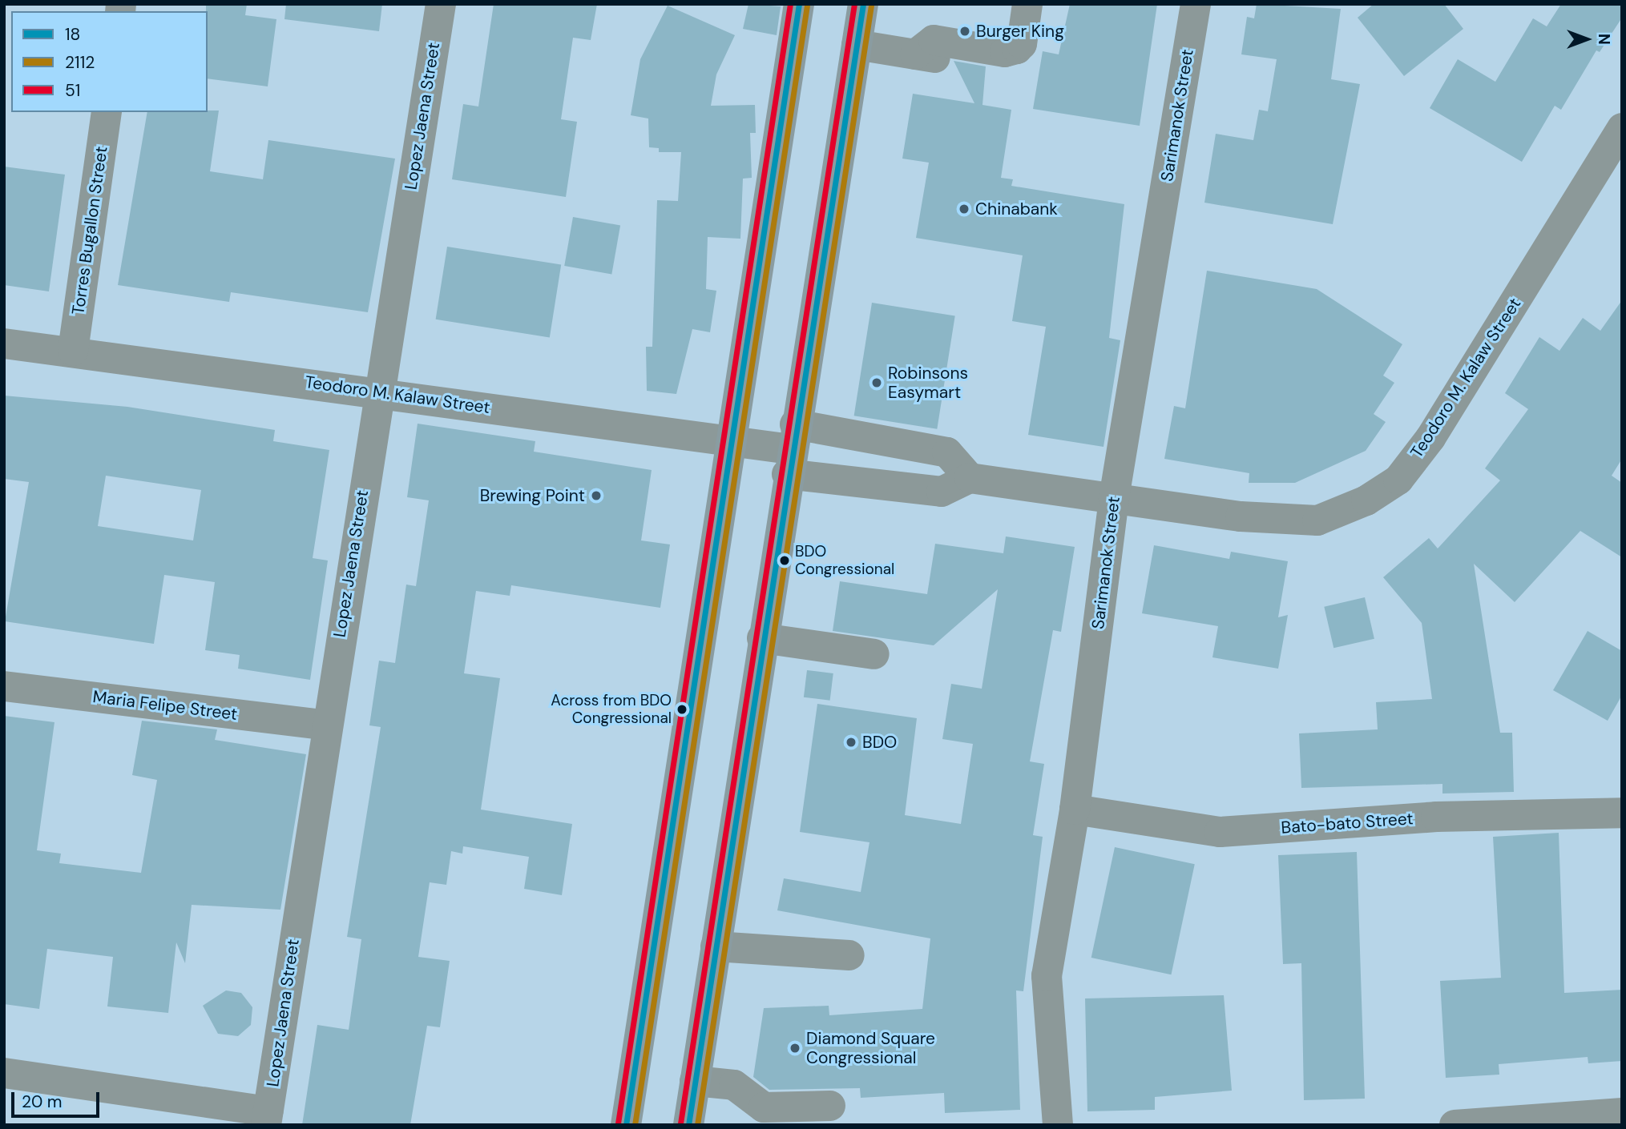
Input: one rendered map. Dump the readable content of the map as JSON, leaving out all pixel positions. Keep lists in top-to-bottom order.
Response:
{
  "streets": {
    "street": [
      "Sarimanok Street",
      "Lopez Jaena Street",
      "Torres Bugallon Street",
      "Teodoro M. Kalaw Street",
      "Maria Felipe Street",
      "Bato-bato Street"
    ]
  },
  "crossings": [
    ["Sarimanok Street", "Teodoro M. Kalaw Street"],
    ["Sarimanok Street", "Bato-bato Street"],
    ["Lopez Jaena Street", "Teodoro M. Kalaw Street"],
    ["Lopez Jaena Street", "Maria Felipe Street"],
    ["Torres Bugallon Street", "Teodoro M. Kalaw Street"]
  ],
  "places": [
    "Burger King",
    "Chinabank",
    "Robinsons Easymart",
    "Brewing Point",
    "BDO Congressional",
    "Across from BDO Congressional",
    "BDO",
    "Diamond Square Congressional"
  ],
  "lines": ["transit line 18", "transit line 51", "transit line 2112"],
  "legend": ["18", "2112", "51"],
  "scale_bar": "20 m",
  "north": "right"
}
